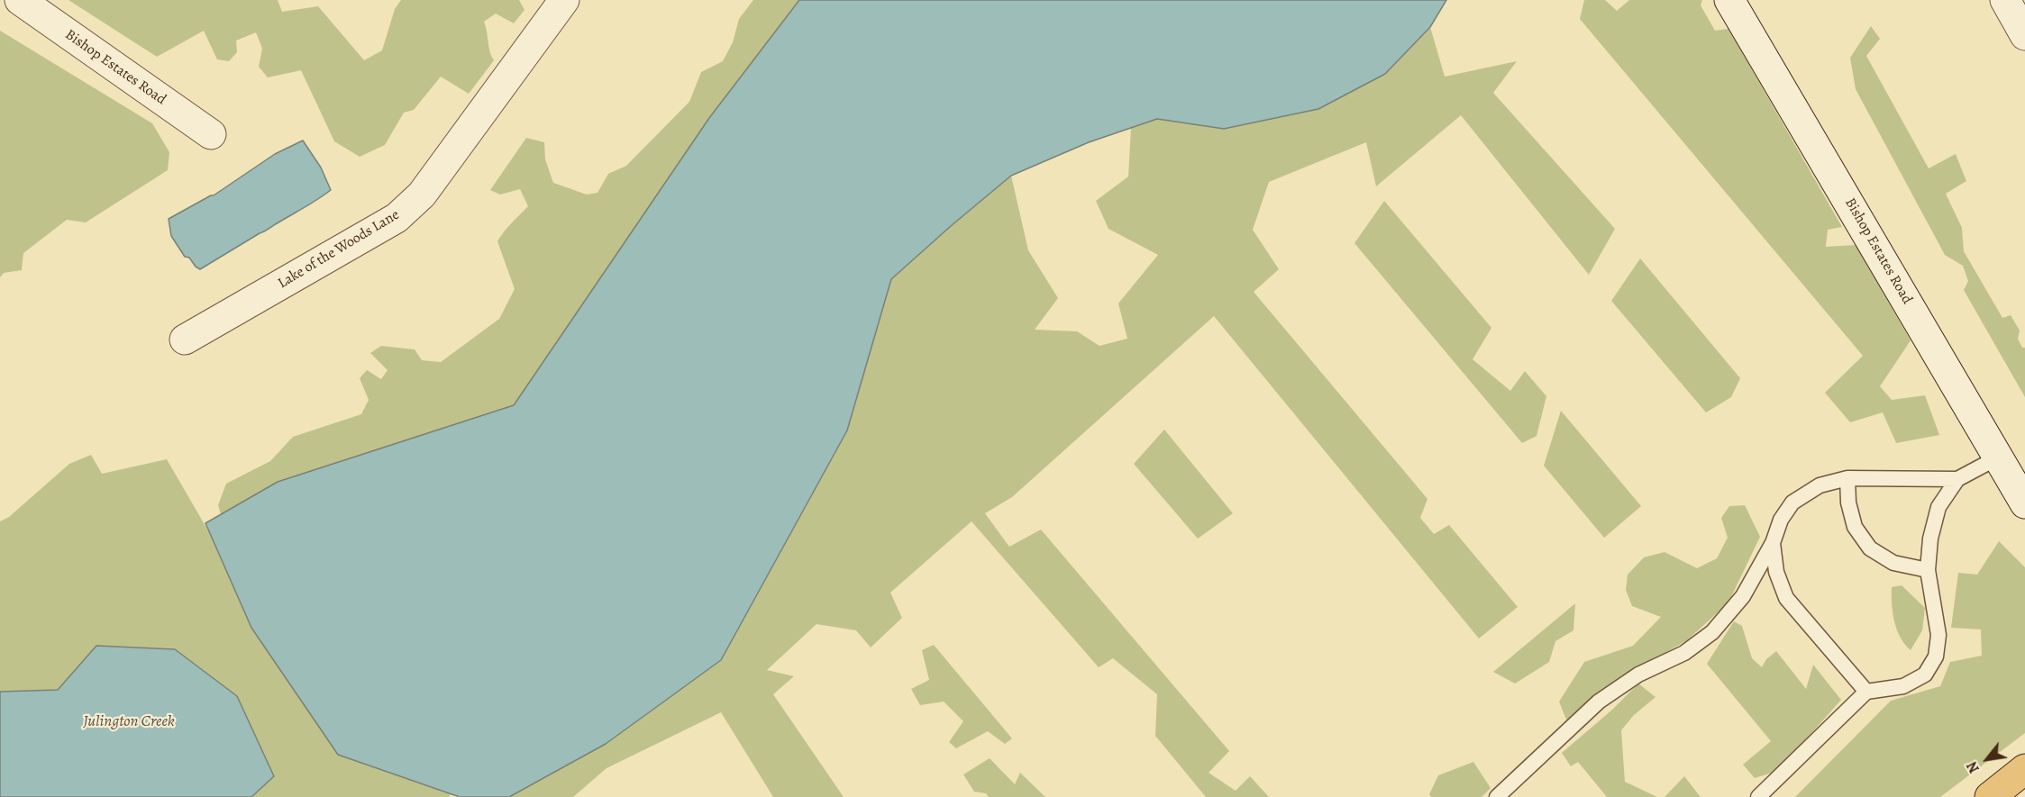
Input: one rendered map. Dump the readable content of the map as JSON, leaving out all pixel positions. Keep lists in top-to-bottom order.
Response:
{
  "streets": {
    "street": ["Bishop Estates Road", "Lake of the Woods Lane"]
  },
  "water": ["Julington Creek"],
  "north": "bottom left"
}
